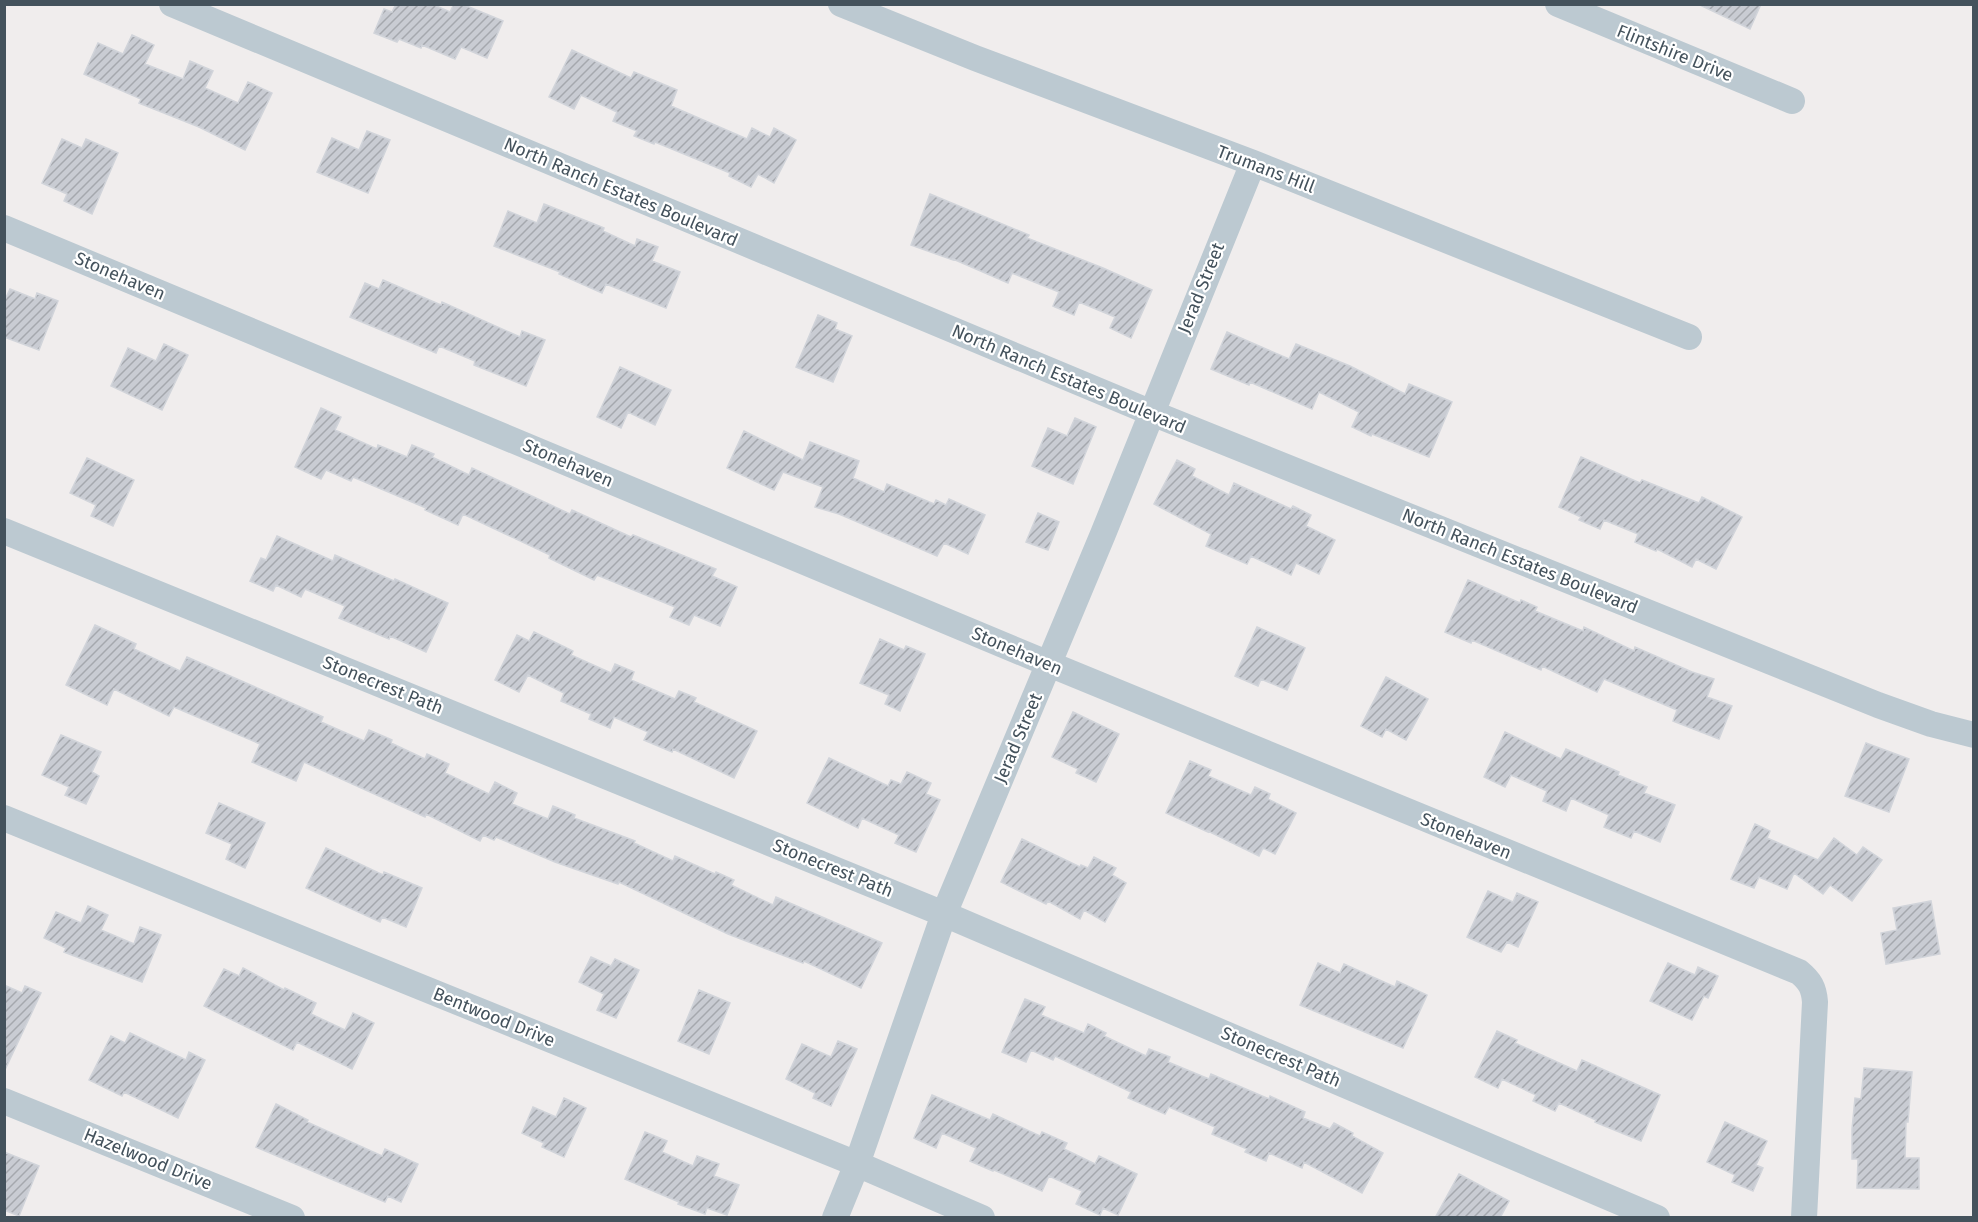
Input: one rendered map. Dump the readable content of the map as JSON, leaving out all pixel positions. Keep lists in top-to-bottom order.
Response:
{
  "streets": {
    "street": [
      "Flintshire Drive",
      "Trumans Hill",
      "North Ranch Estates Boulevard",
      "Stonehaven",
      "Jerad Street",
      "Stonecrest Path",
      "Bentwood Drive",
      "Hazelwood Drive"
    ]
  },
  "crossings": [
    ["Trumans Hill", "Jerad Street"],
    ["North Ranch Estates Boulevard", "Jerad Street"],
    ["Stonehaven", "Jerad Street"],
    ["Jerad Street", "Stonecrest Path"],
    ["Jerad Street", "Bentwood Drive"]
  ]
}
